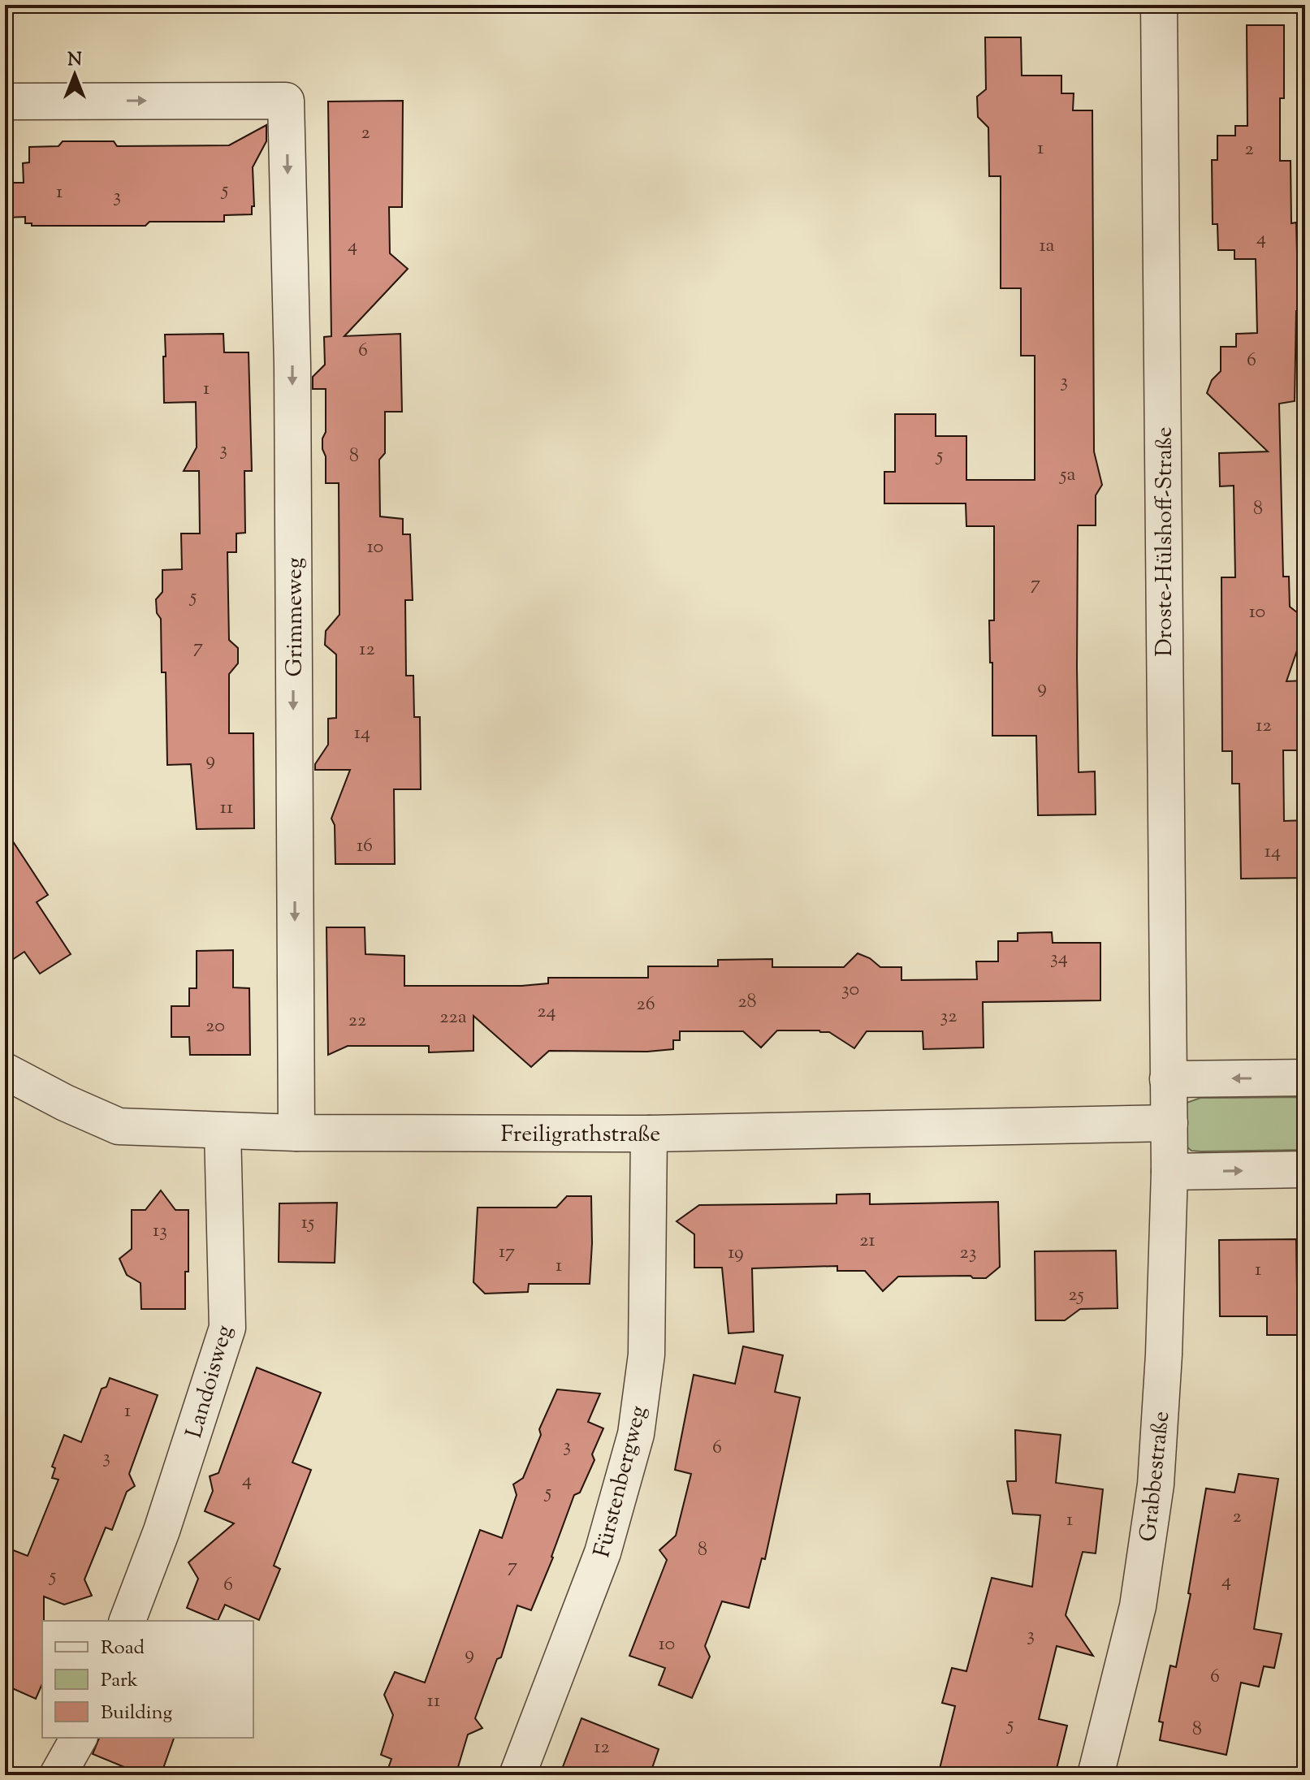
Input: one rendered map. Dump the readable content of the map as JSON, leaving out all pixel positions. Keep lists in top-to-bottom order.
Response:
{
  "streets": {
    "street": [
      "Droste-Hülshoff-Straße",
      "Grimmeweg",
      "Freiligrathstraße",
      "Landoisweg",
      "Grabbestraße",
      "Fürstenbergweg"
    ]
  },
  "crossings": [
    ["Droste-Hülshoff-Straße", "Freiligrathstraße"],
    ["Droste-Hülshoff-Straße", "Grabbestraße"],
    ["Grimmeweg", "Freiligrathstraße"],
    ["Freiligrathstraße", "Landoisweg"],
    ["Freiligrathstraße", "Grabbestraße"],
    ["Freiligrathstraße", "Fürstenbergweg"]
  ],
  "one_way": ["Grimmeweg"],
  "house_numbers": [
    "2",
    "1",
    "2",
    "5",
    "1",
    "3",
    "4",
    "4",
    "1a",
    "6",
    "6",
    "3",
    "1",
    "3",
    "5",
    "8",
    "5a",
    "8",
    "10",
    "7",
    "5",
    "10",
    "7",
    "12",
    "9",
    "12",
    "14",
    "9",
    "11",
    "16",
    "14",
    "34",
    "30",
    "28",
    "26",
    "24",
    "32",
    "22a",
    "22",
    "20",
    "15",
    "13",
    "21",
    "17",
    "19",
    "23",
    "1",
    "1",
    "25",
    "1",
    "3",
    "6",
    "3",
    "4",
    "5",
    "2",
    "1",
    "8",
    "7",
    "5",
    "4",
    "6",
    "3",
    "10",
    "9",
    "6",
    "11",
    "5",
    "8",
    "12"
  ],
  "legend": ["Road", "Park", "Building"],
  "north": "top"
}
